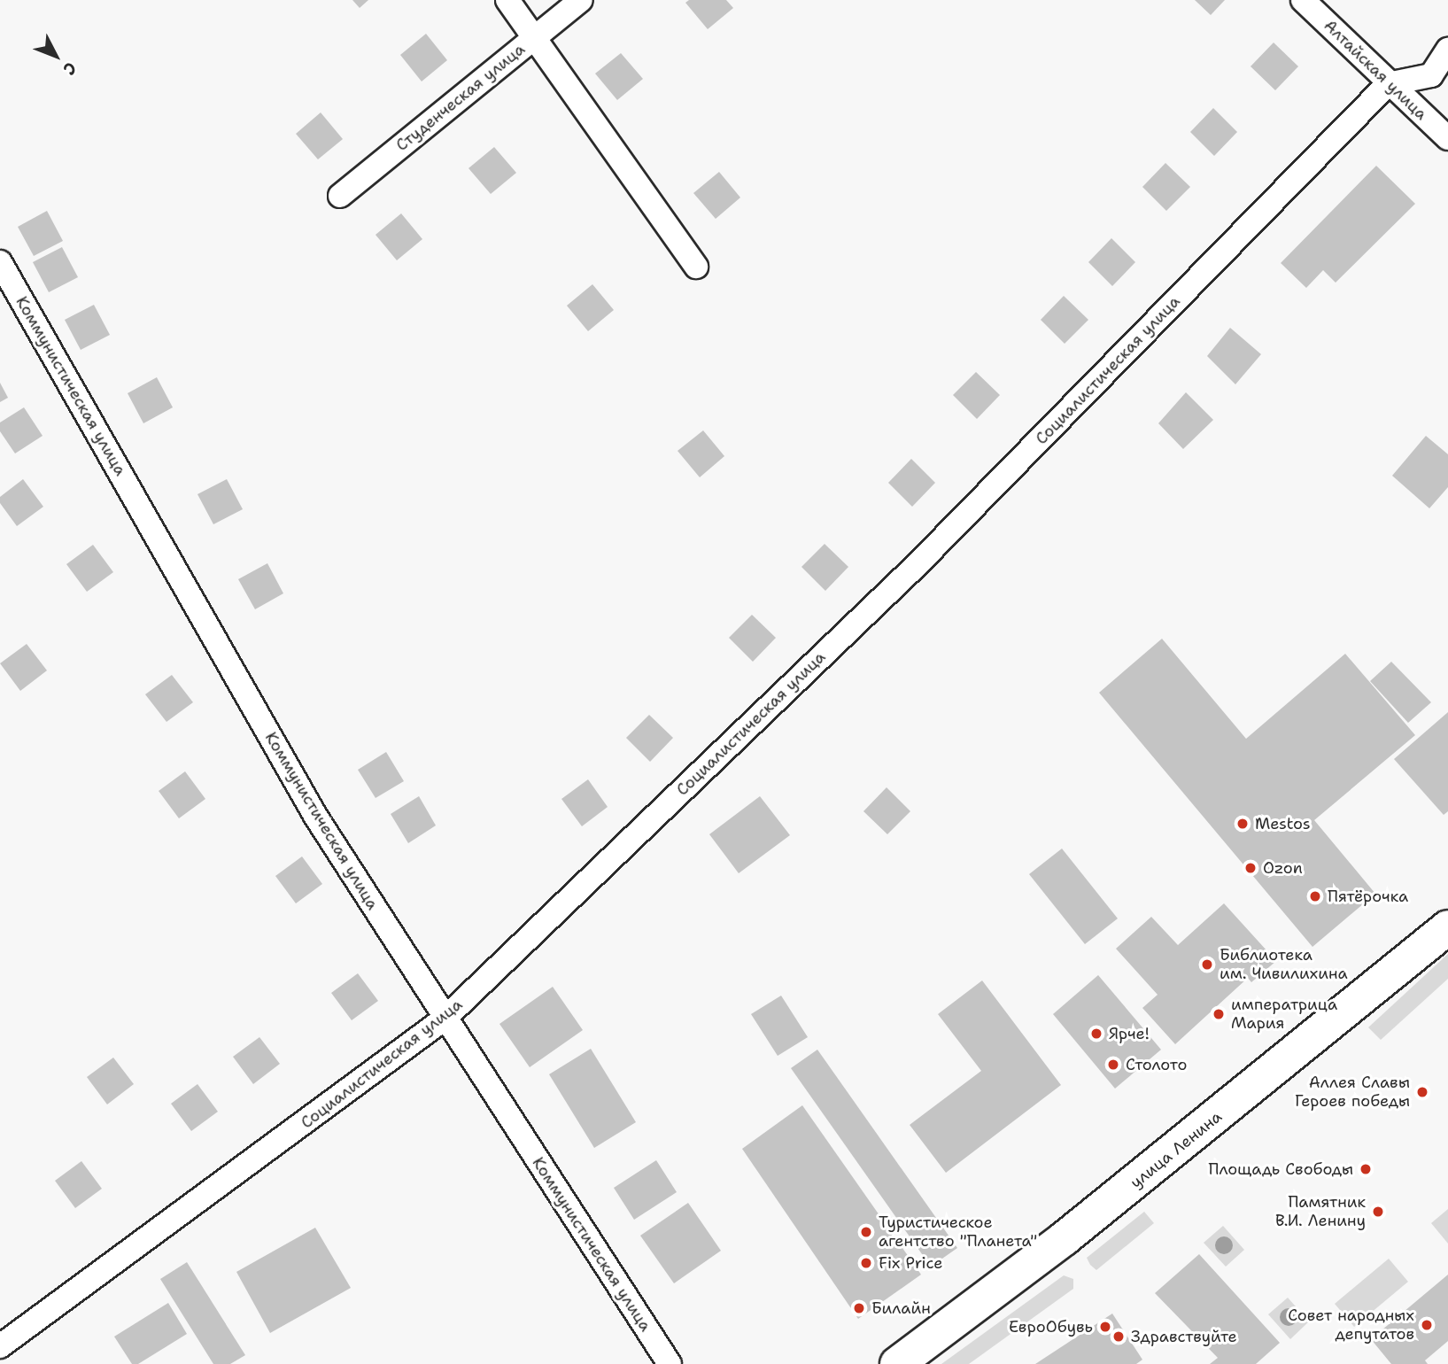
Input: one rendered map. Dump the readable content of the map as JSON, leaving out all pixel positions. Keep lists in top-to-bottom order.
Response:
{
  "streets": {
    "main road": ["улица Ленина"],
    "street": [
      "Алтайская улица",
      "Студенческая улица",
      "Социалистическая улица",
      "Коммунистическая улица"
    ]
  },
  "crossings": [
    ["Алтайская улица", "Социалистическая улица"],
    ["Социалистическая улица", "Коммунистическая улица"]
  ],
  "places": [
    "Mestos",
    "Ozon",
    "Пятёрочка",
    "Библиотека им. Чивилихина",
    "императрица Мария",
    "Ярче!",
    "Столото",
    "Аллея Славы Героев победы",
    "Площадь Свободы",
    "Памятник В.И. Ленину",
    "Туристическое агентство \"Планета\"",
    "Fix Price",
    "Билайн",
    "Совет народных депутатов",
    "ЕвроОбувь",
    "Здравствуйте"
  ],
  "north": "bottom right"
}
